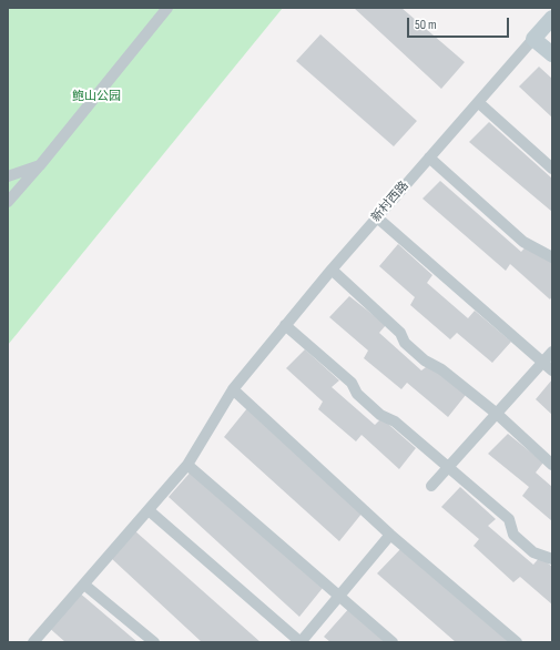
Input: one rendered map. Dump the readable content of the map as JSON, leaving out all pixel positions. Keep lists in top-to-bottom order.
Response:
{
  "streets": {
    "street": ["新村西路"]
  },
  "parks": ["鲍山公园"],
  "scale_bar": "50 m"
}
